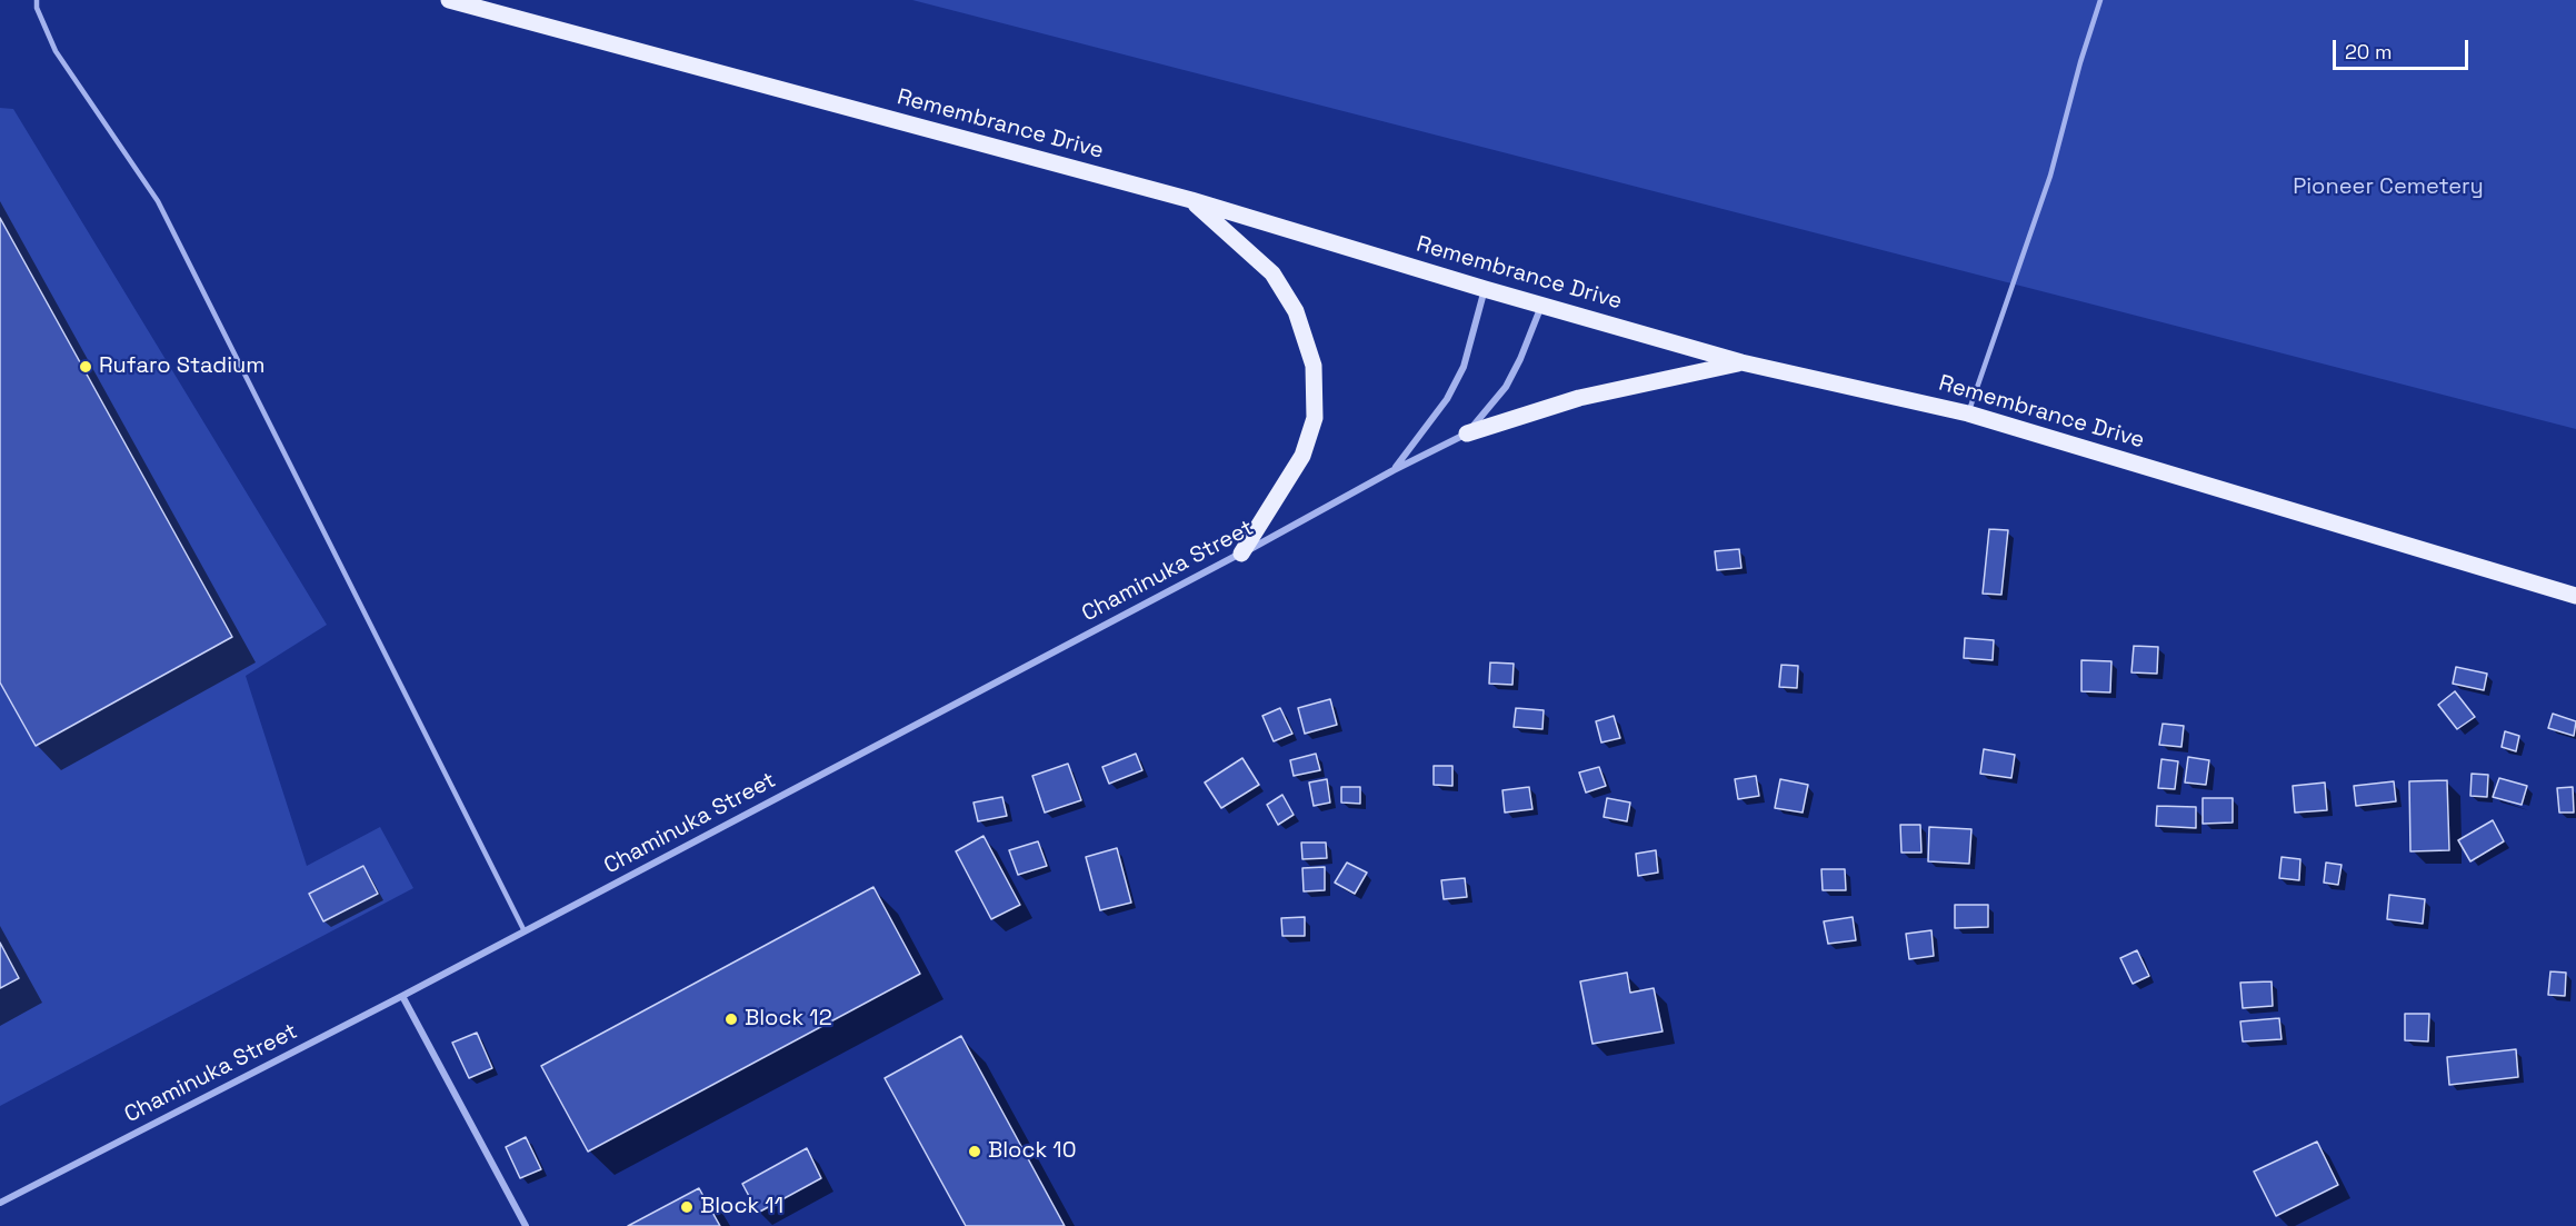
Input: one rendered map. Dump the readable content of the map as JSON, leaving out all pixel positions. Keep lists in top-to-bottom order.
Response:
{
  "streets": {
    "main road": ["Remembrance Drive"],
    "street": ["Chaminuka Street"]
  },
  "parks": ["Pioneer Cemetery"],
  "places": [
    "Rufaro Stadium",
    "Block 12",
    "Block 10",
    "Block 11"
  ],
  "scale_bar": "20 m"
}
